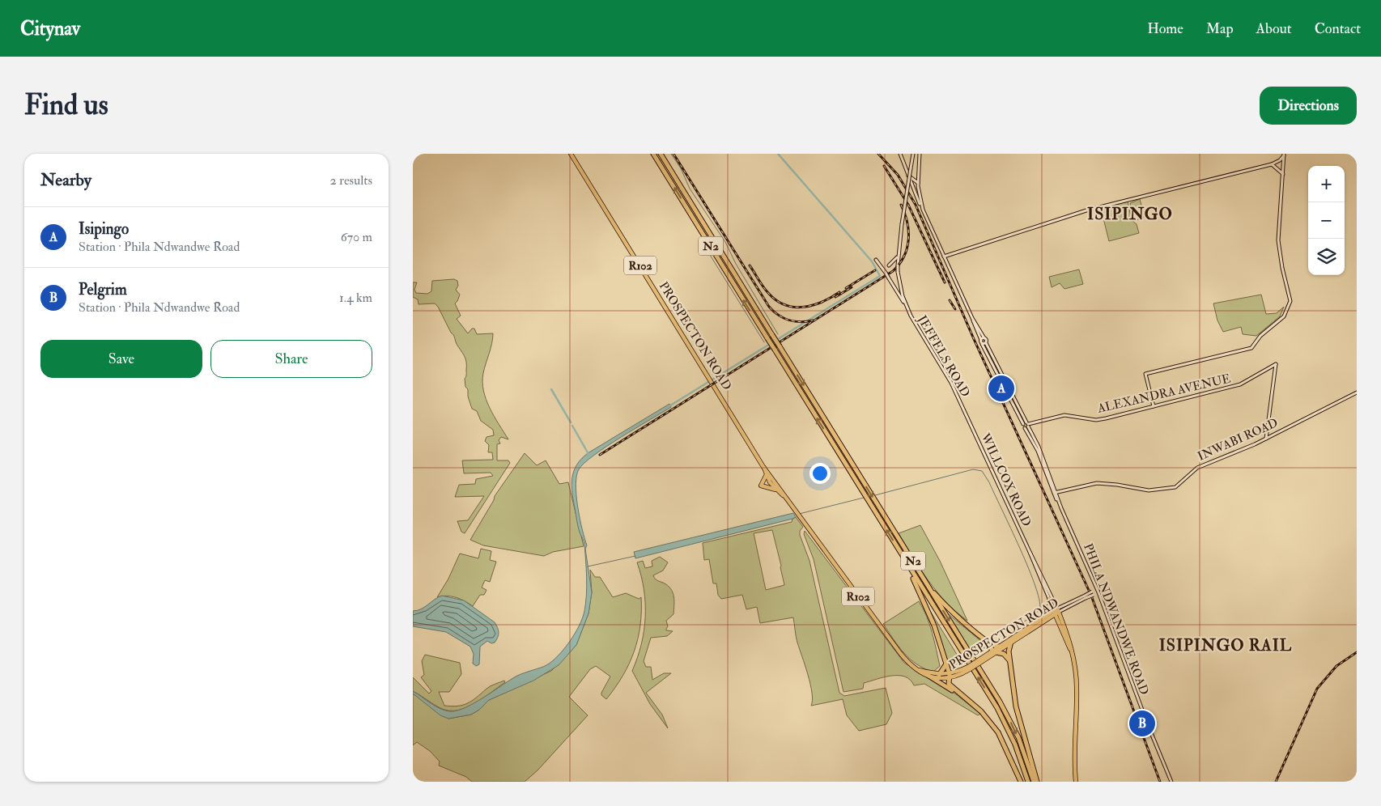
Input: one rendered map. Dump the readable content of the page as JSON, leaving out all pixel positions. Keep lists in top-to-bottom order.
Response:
{
  "streets": {
    "highway": ["N2"],
    "main road": ["R102", "PROSPECTON ROAD"],
    "street": [
      "JEFFELS ROAD",
      "ALEXANDRA AVENUE",
      "INWABI ROAD",
      "WILLCOX ROAD",
      "PHILA NDWANDWE ROAD"
    ]
  },
  "crossings": [
    ["R102", "PROSPECTON ROAD"],
    ["PROSPECTON ROAD", "WILLCOX ROAD"],
    ["PROSPECTON ROAD", "PHILA NDWANDWE ROAD"],
    ["JEFFELS ROAD", "WILLCOX ROAD"],
    ["ALEXANDRA AVENUE", "INWABI ROAD"],
    ["ALEXANDRA AVENUE", "PHILA NDWANDWE ROAD"],
    ["INWABI ROAD", "PHILA NDWANDWE ROAD"]
  ],
  "districts": ["ISIPINGO", "ISIPINGO RAIL"],
  "page": {
    "header": "Citynav",
    "nav": [
      "Home",
      "Map",
      "About",
      "Contact"
    ],
    "buttons": [
      "Directions",
      ["Save", "Share"]
    ],
    "title": "Find us",
    "heading": ["Nearby", "2 results"],
    "map_buttons": ["+", "−"],
    "list": [
      {
        "mark": "A",
        "name": "Isipingo",
        "note": "Station · Phila Ndwandwe Road",
        "value": "670 m"
      },
      {
        "mark": "B",
        "name": "Pelgrim",
        "note": "Station · Phila Ndwandwe Road",
        "value": "1.4 km"
      }
    ],
    "pins": ["A", "B"]
  }
}
